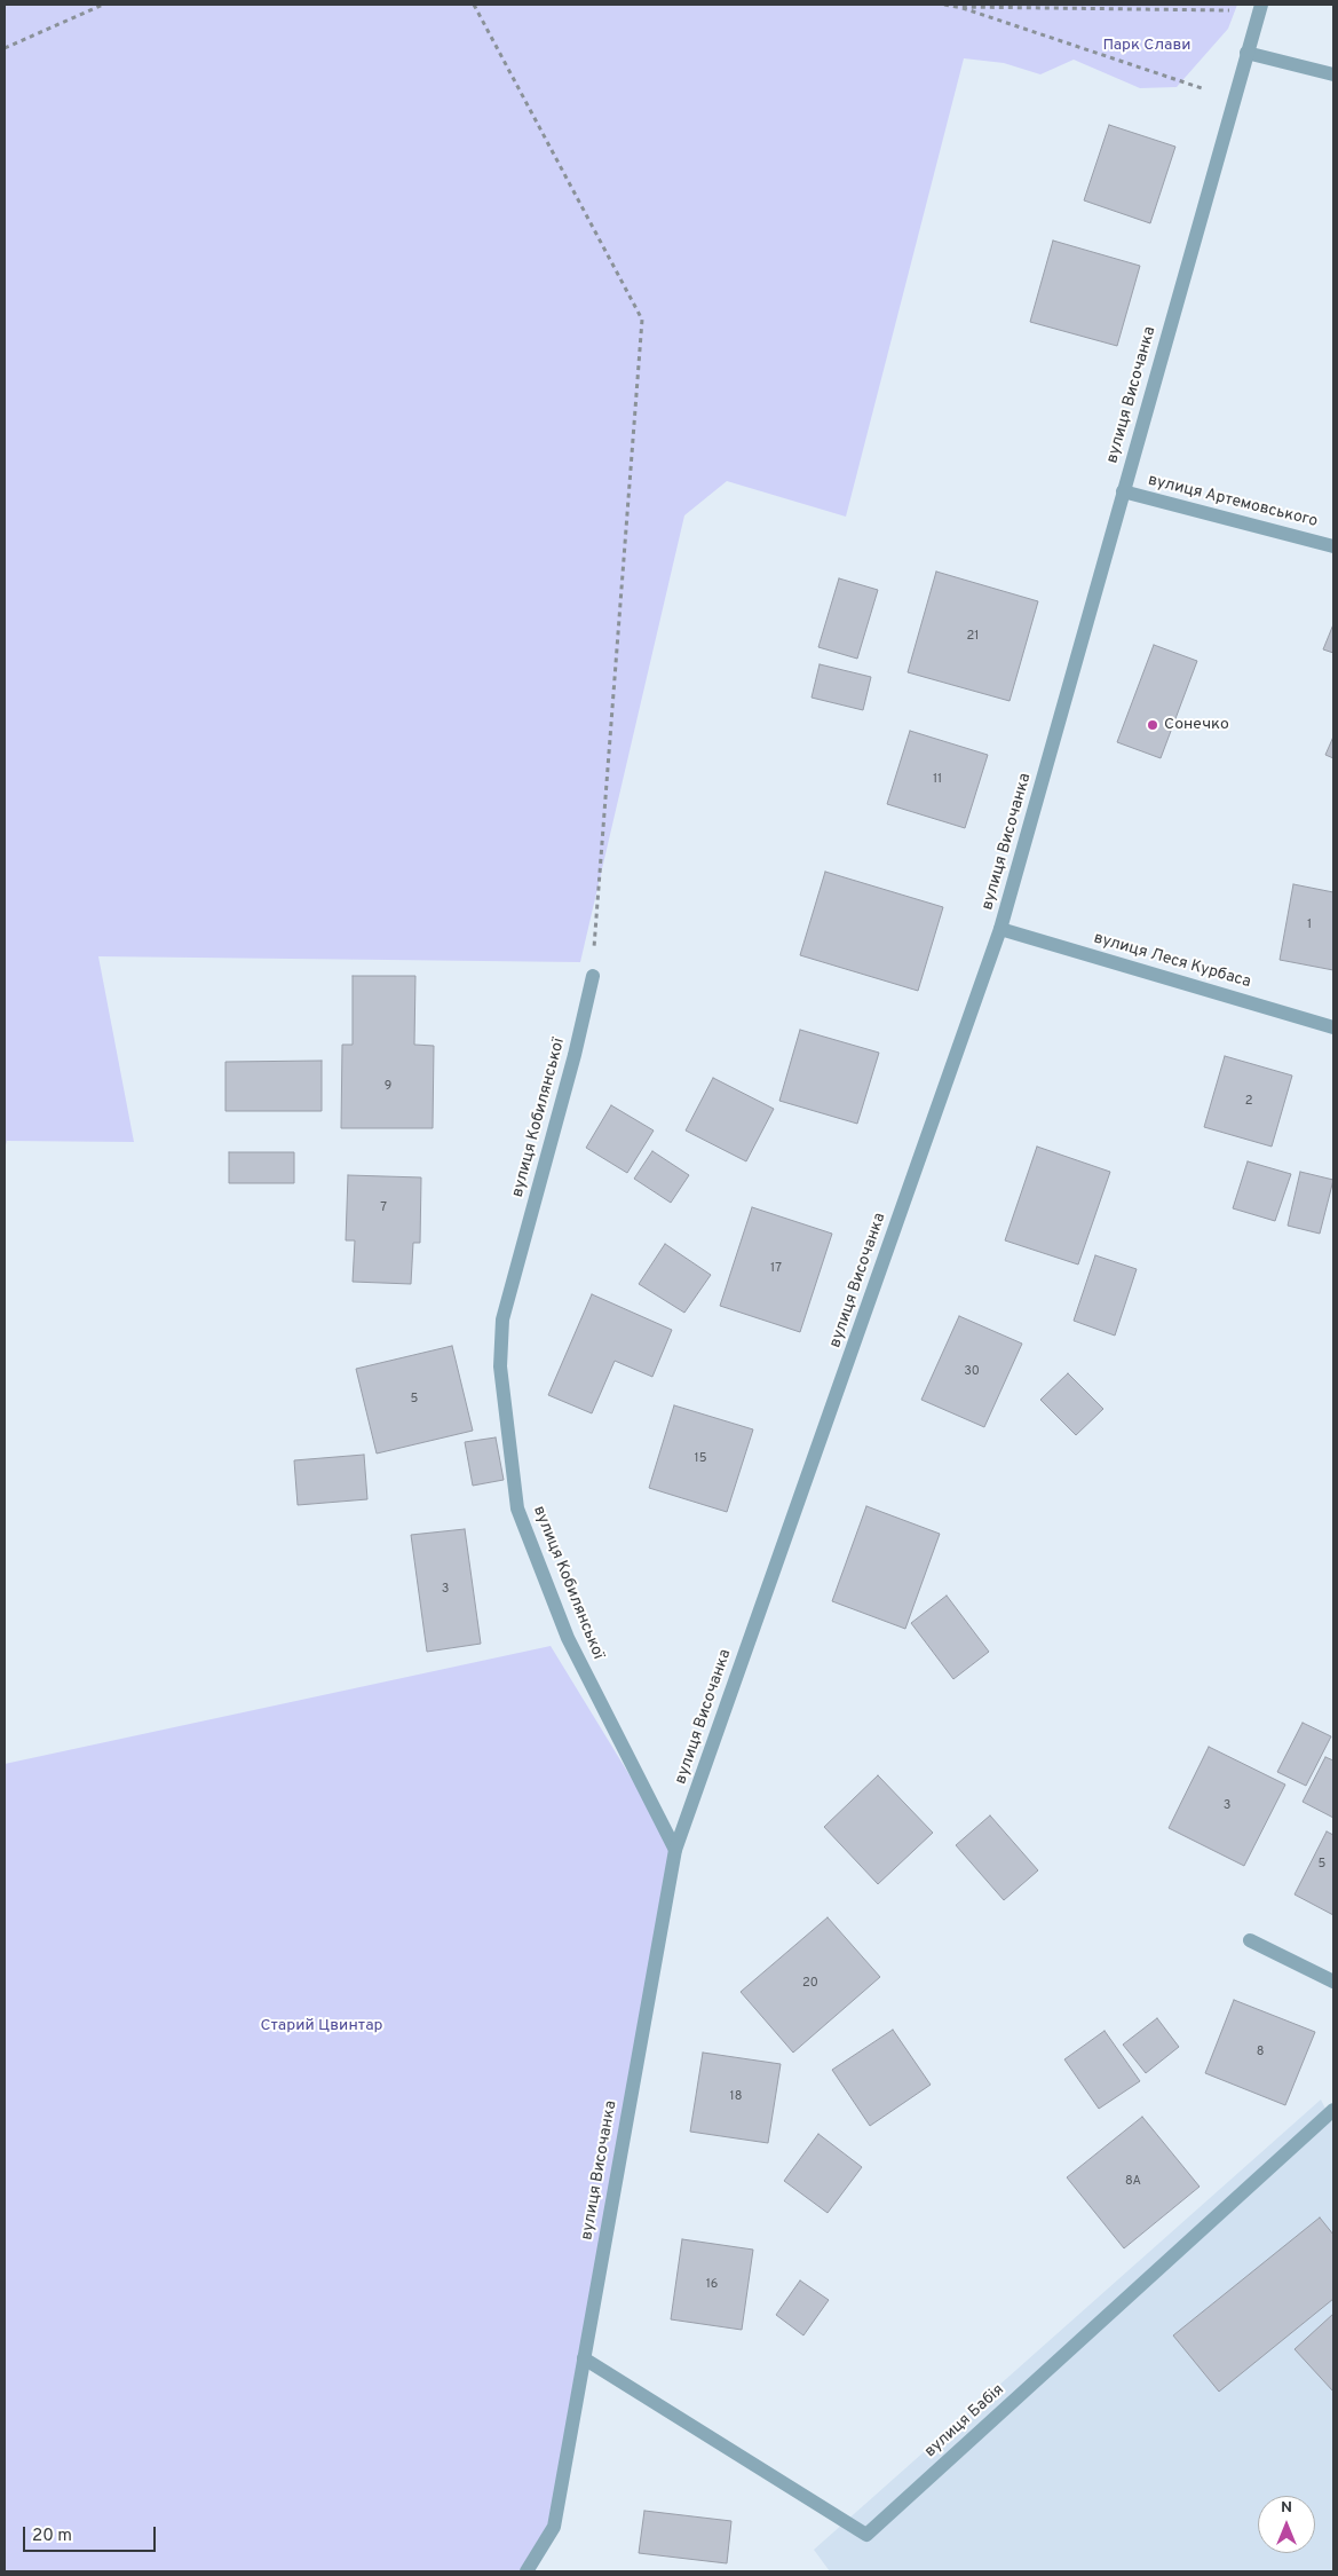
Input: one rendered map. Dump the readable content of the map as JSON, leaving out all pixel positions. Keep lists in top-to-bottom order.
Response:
{
  "streets": {
    "street": [
      "вулиця Височанка",
      "вулиця Артемовського",
      "вулиця Леся Курбаса",
      "вулиця Кобилянської",
      "вулиця Бабія"
    ]
  },
  "crossings": [
    ["вулиця Височанка", "вулиця Артемовського"],
    ["вулиця Височанка", "вулиця Леся Курбаса"],
    ["вулиця Височанка", "вулиця Кобилянської"],
    ["вулиця Височанка", "вулиця Бабія"]
  ],
  "parks": ["Парк Слави", "Старий Цвинтар"],
  "places": ["Сонечко"],
  "house_numbers": [
    "21",
    "11",
    "1",
    "9",
    "2",
    "7",
    "17",
    "30",
    "5",
    "15",
    "3",
    "3",
    "5",
    "20",
    "8",
    "18",
    "8А",
    "16"
  ],
  "scale_bar": "20 m",
  "north": "top"
}
